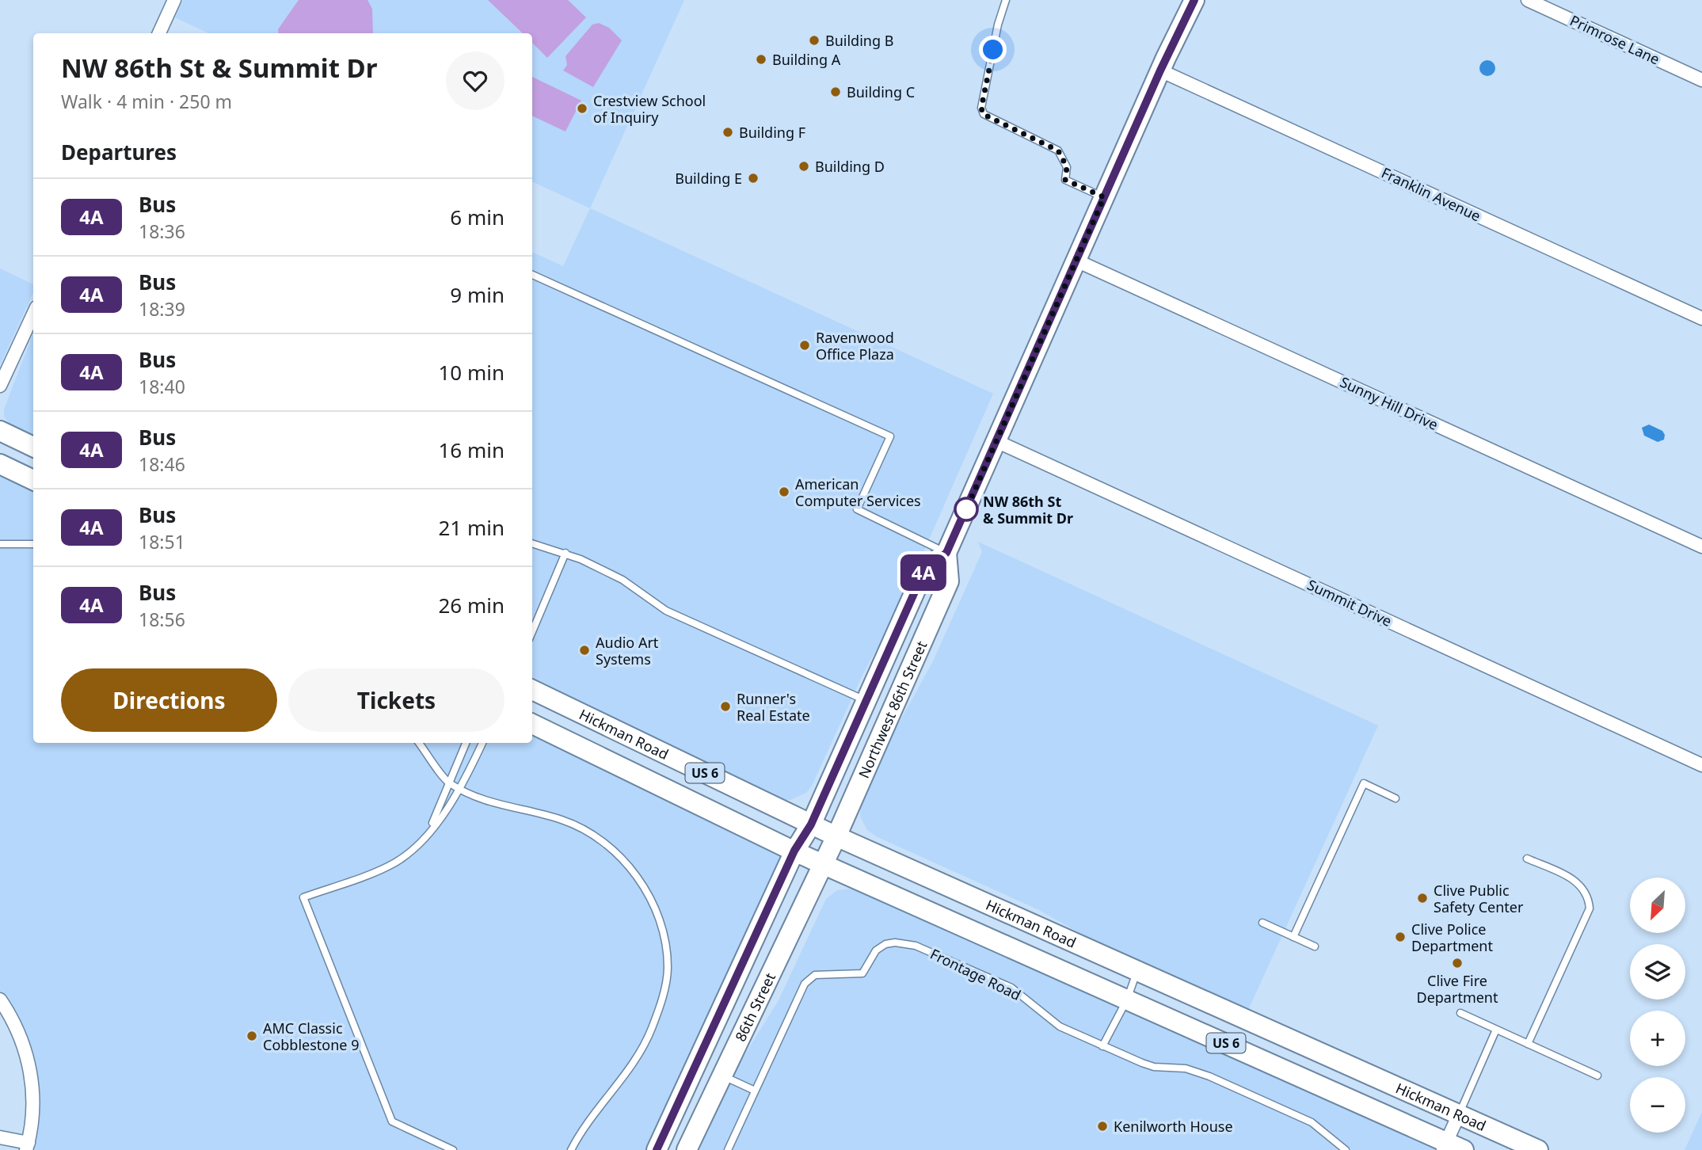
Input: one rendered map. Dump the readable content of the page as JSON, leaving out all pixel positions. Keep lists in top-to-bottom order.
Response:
{
  "streets": {
    "main road": [
      "Northwest 86th Street",
      "Hickman Road",
      "US 6",
      "86th Street"
    ],
    "street": [
      "Primrose Lane",
      "Franklin Avenue",
      "Sunny Hill Drive",
      "Summit Drive"
    ],
    "lane": ["Frontage Road"]
  },
  "crossings": [
    ["Franklin Avenue", "Northwest 86th Street"],
    ["Sunny Hill Drive", "Northwest 86th Street"],
    ["Summit Drive", "Northwest 86th Street"],
    ["Northwest 86th Street", "Hickman Road"],
    ["Northwest 86th Street", "US 6"],
    ["Northwest 86th Street", "86th Street"],
    ["US 6", "86th Street"]
  ],
  "places": [
    "Building B",
    "Building A",
    "Building C",
    "Crestview School of Inquiry",
    "Building F",
    "Building D",
    "Building E",
    "Ravenwood Office Plaza",
    "American Computer Services",
    "NW 86th St & Summit Dr",
    "Audio Art Systems",
    "Runner's Real Estate",
    "Clive Public Safety Center",
    "Clive Police Department",
    "Clive Fire Department",
    "AMC Classic Cobblestone 9",
    "Kenilworth House"
  ],
  "lines": ["bus line 4A"],
  "north": "bottom left",
  "page": {
    "on_map": "4A",
    "heading": [
      ["NW 86th St & Summit Dr", "Walk · 4 min · 250 m"],
      "Departures"
    ],
    "list": [
      {
        "mark": "4A",
        "name": "Bus",
        "note": "18:36",
        "value": "6 min"
      },
      {
        "mark": "4A",
        "name": "Bus",
        "note": "18:39",
        "value": "9 min"
      },
      {
        "mark": "4A",
        "name": "Bus",
        "note": "18:40",
        "value": "10 min"
      },
      {
        "mark": "4A",
        "name": "Bus",
        "note": "18:46",
        "value": "16 min"
      },
      {
        "mark": "4A",
        "name": "Bus",
        "note": "18:51",
        "value": "21 min"
      },
      {
        "mark": "4A",
        "name": "Bus",
        "note": "18:56",
        "value": "26 min"
      }
    ],
    "buttons": ["Directions", "Tickets"],
    "map_buttons": ["+", "−"]
  }
}
